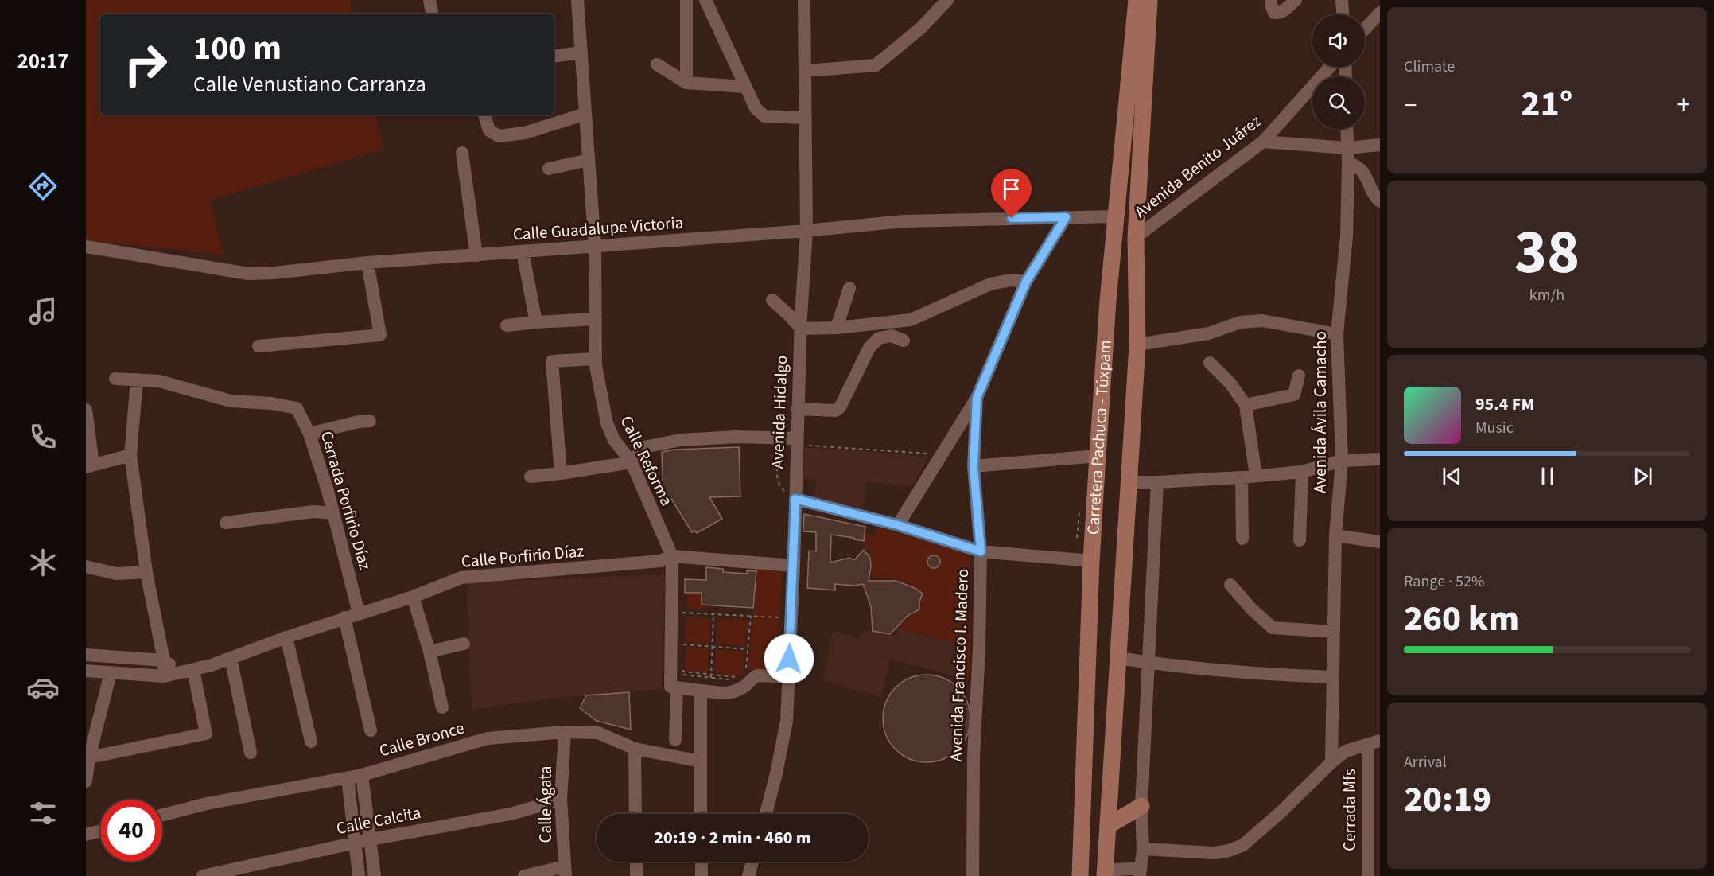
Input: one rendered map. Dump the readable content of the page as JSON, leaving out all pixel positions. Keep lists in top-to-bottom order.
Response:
{
  "streets": {
    "main road": ["Carretera Pachuca - Túxpam"],
    "street": [
      "Avenida Benito Juárez",
      "Calle Guadalupe Victoria",
      "Avenida Hidalgo",
      "Avenida Ávila Camacho",
      "Calle Reforma",
      "Cerrada Porfirio Díaz",
      "Calle Porfirio Díaz",
      "Avenida Francisco I. Madero",
      "Calle Bronce",
      "Calle Ágata",
      "Cerrada Mfs",
      "Calle Calcita"
    ]
  },
  "crossings": [
    ["Avenida Benito Juárez", "Carretera Pachuca - Túxpam"],
    ["Calle Guadalupe Victoria", "Avenida Hidalgo"],
    ["Calle Guadalupe Victoria", "Carretera Pachuca - Túxpam"],
    ["Calle Guadalupe Victoria", "Calle Reforma"],
    ["Avenida Hidalgo", "Calle Porfirio Díaz"],
    ["Calle Reforma", "Calle Porfirio Díaz"],
    ["Cerrada Porfirio Díaz", "Calle Porfirio Díaz"],
    ["Calle Bronce", "Calle Ágata"],
    ["Calle Ágata", "Calle Calcita"]
  ],
  "page": {
    "tabs": "20:17",
    "tile": [
      "Climate",
      ["38", "km/h"],
      ["Range · 52%", "260 km"],
      ["Arrival", "20:19"]
    ],
    "turn": ["100 m", "Calle Venustiano Carranza"],
    "heat": ["−", "21°", "+"],
    "song": ["95.4 FM", "Music"],
    "limit": "40",
    "trip": "20:19 · 2 min · 460 m"
  }
}
